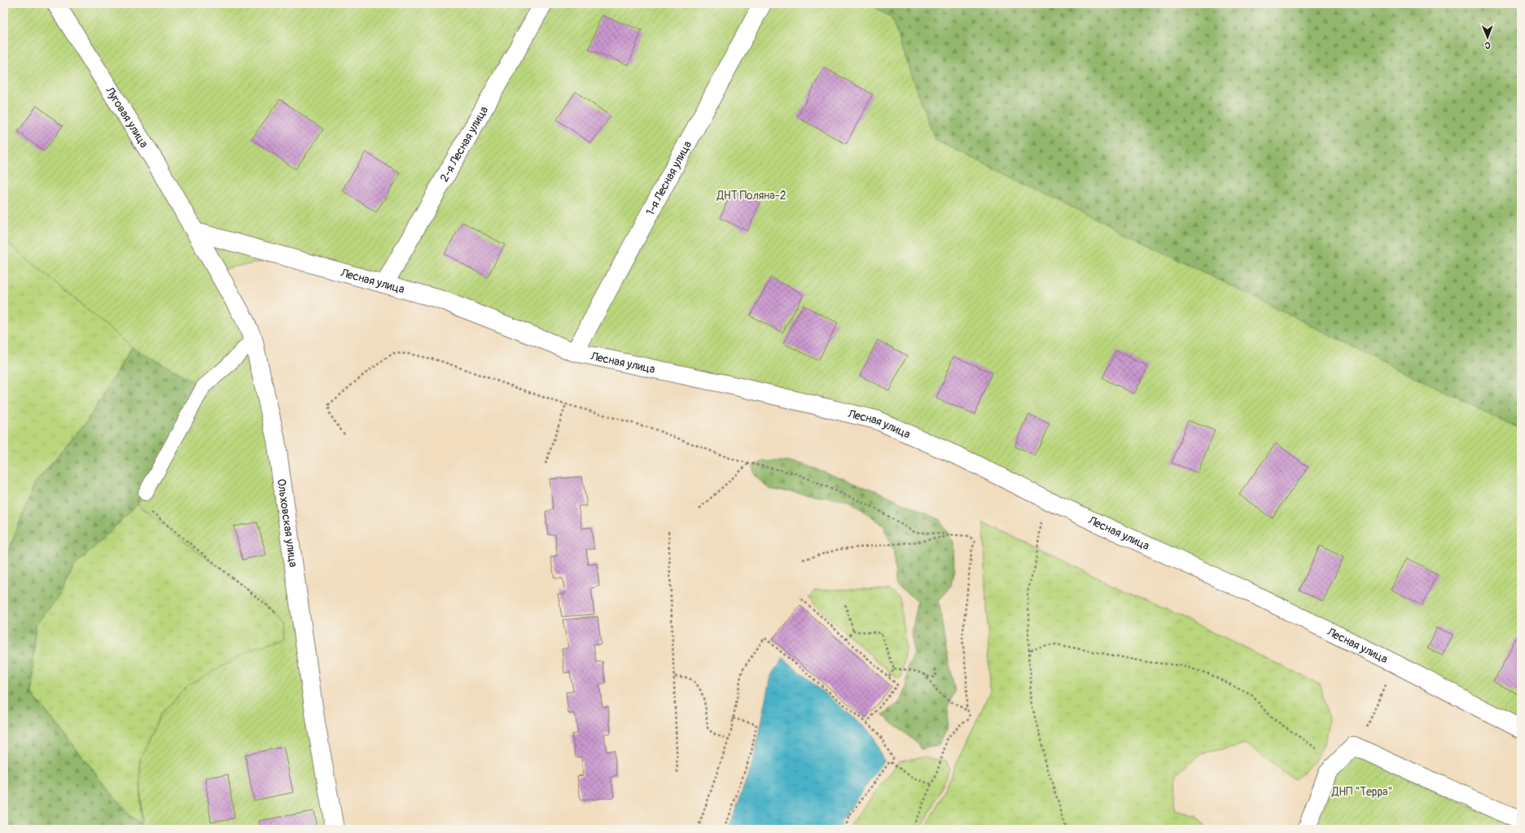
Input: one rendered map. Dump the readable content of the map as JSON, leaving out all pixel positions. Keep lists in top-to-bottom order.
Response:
{
  "streets": {
    "street": [
      "Луговая улица",
      "2-я Лесная улица",
      "1-я Лесная улица",
      "Лесная улица",
      "Ольховская улица"
    ]
  },
  "crossings": [
    ["Луговая улица", "Лесная улица"],
    ["Луговая улица", "Ольховская улица"],
    ["2-я Лесная улица", "Лесная улица"],
    ["1-я Лесная улица", "Лесная улица"],
    ["Лесная улица", "Ольховская улица"]
  ],
  "parks": ["ДНТ Поляна-2", "ДНП \"Терра\""],
  "north": "bottom"
}
